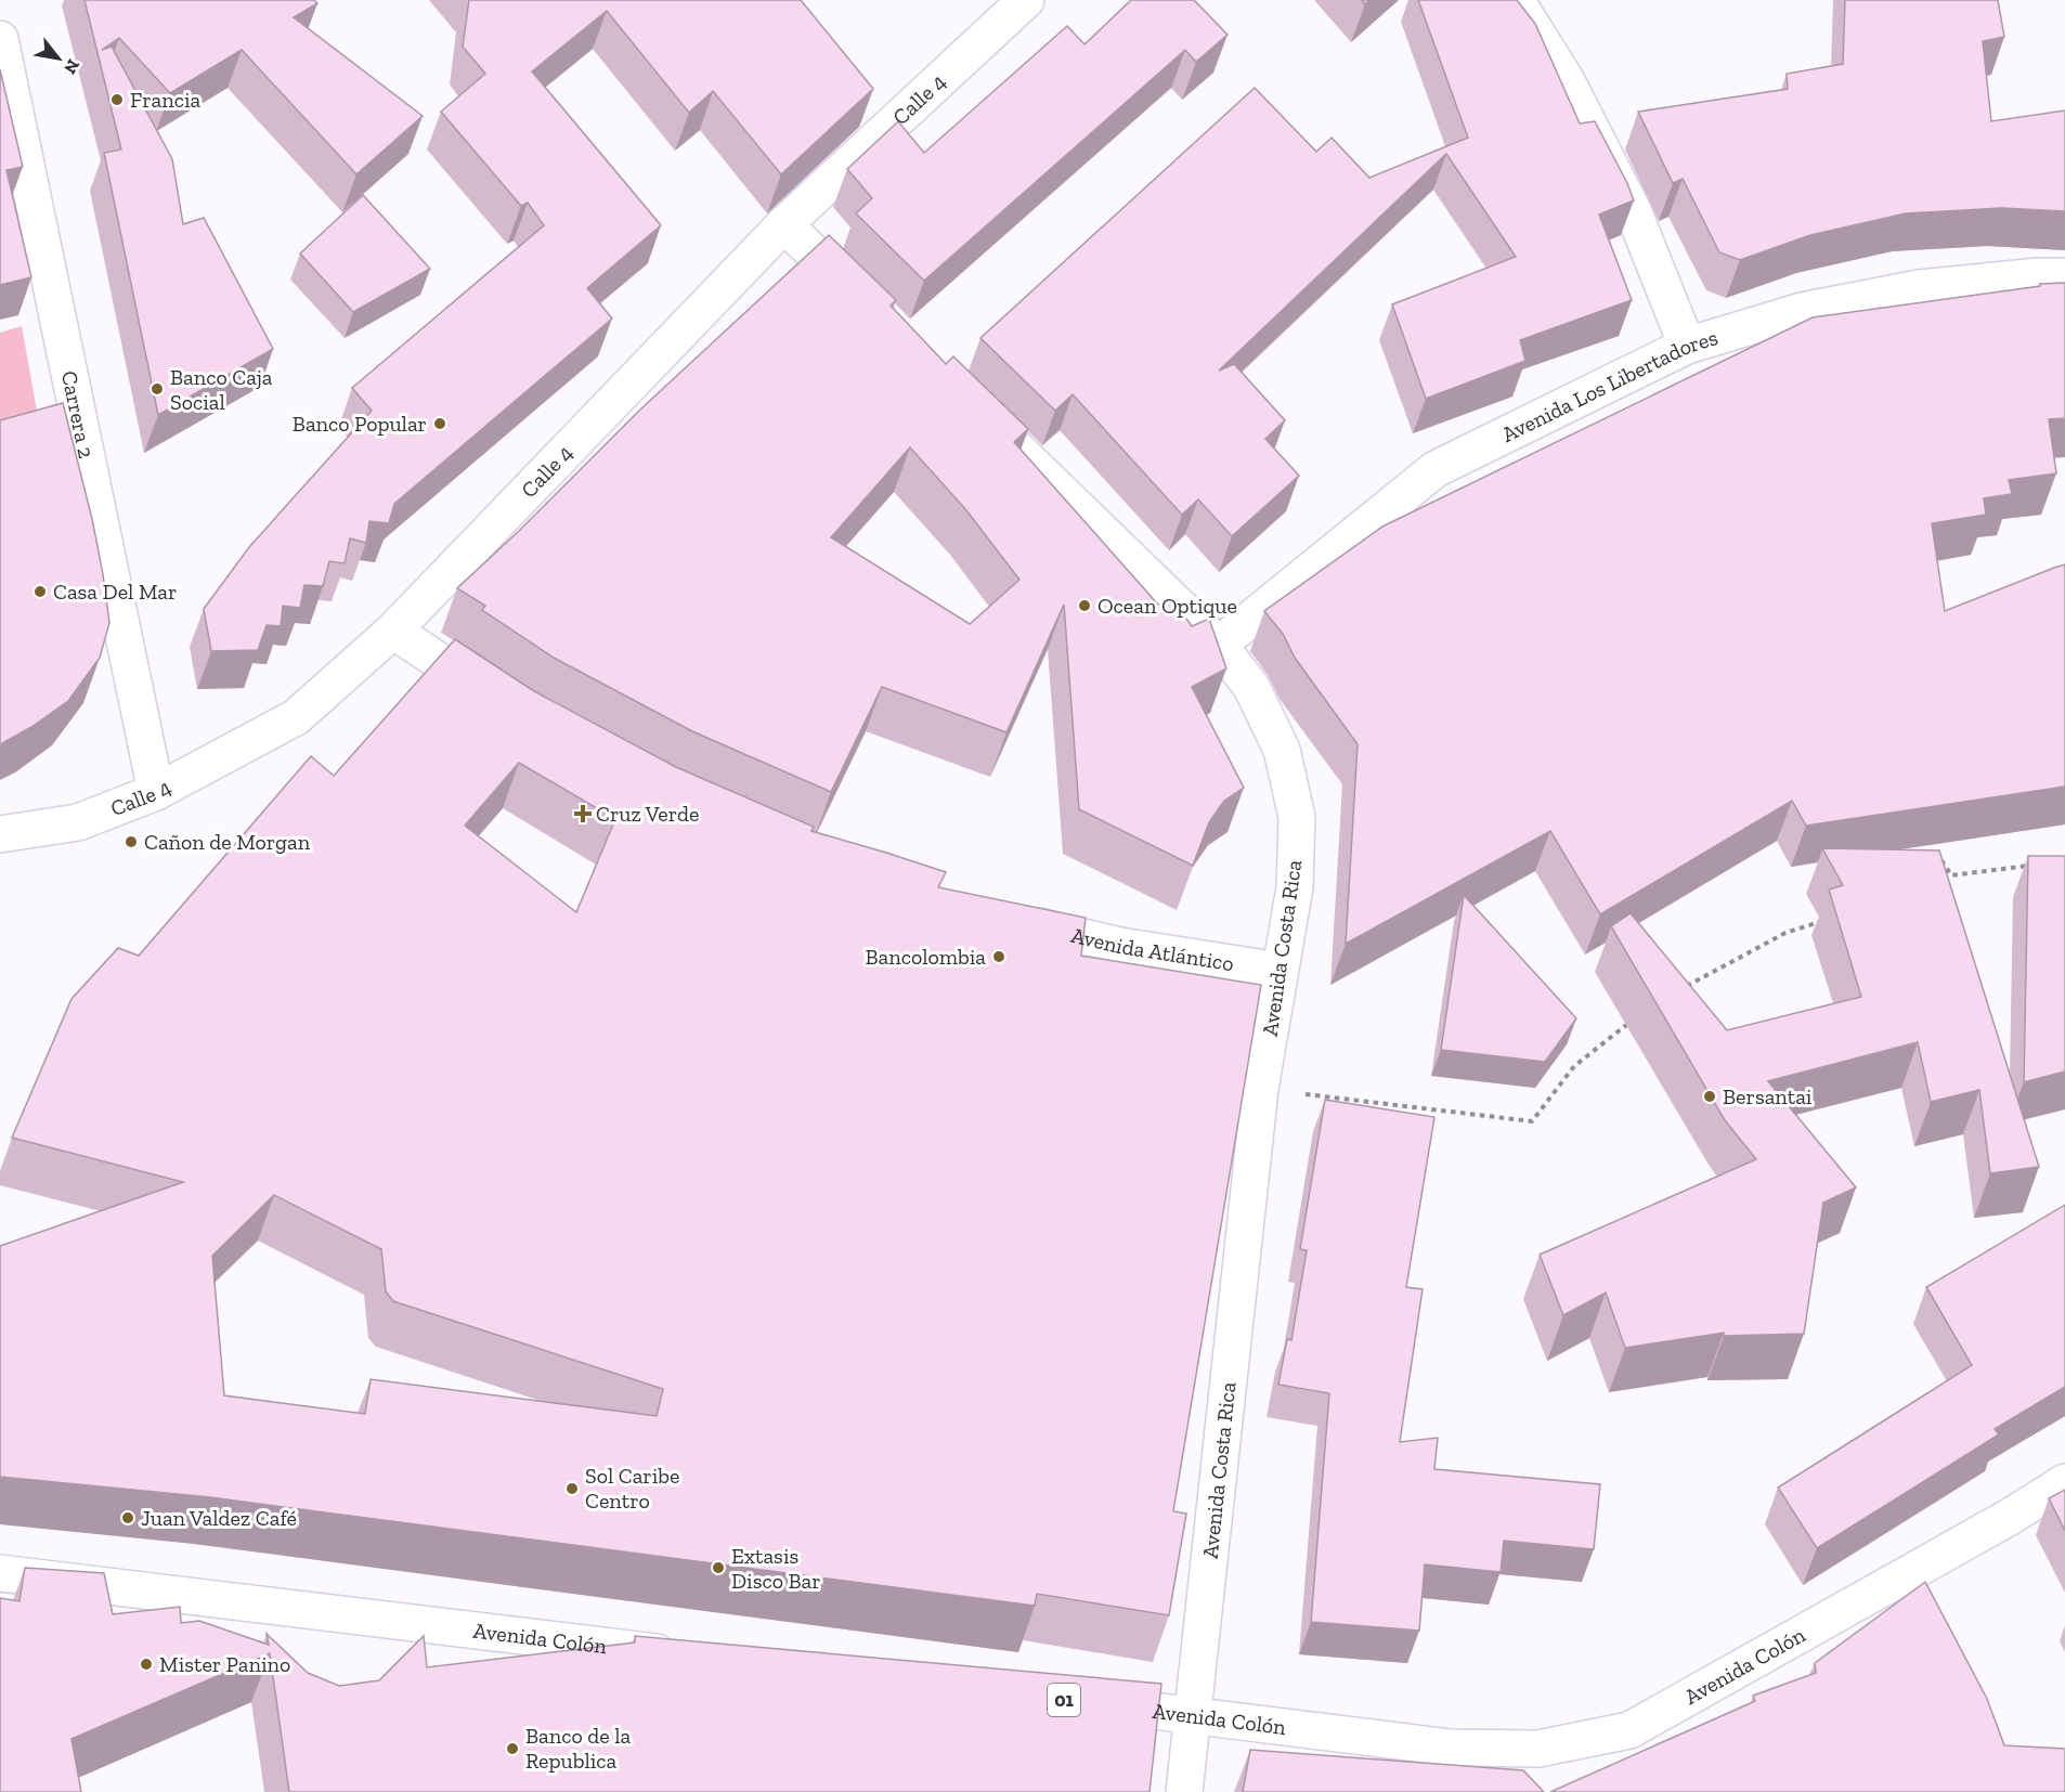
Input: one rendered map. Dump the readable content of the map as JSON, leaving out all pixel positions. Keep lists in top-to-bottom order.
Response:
{
  "streets": {
    "main road": [
      "Calle 4",
      "Avenida Los Libertadores",
      "Carrera 2",
      "Avenida Atlántico",
      "Avenida Costa Rica",
      "Avenida Colón",
      "01"
    ]
  },
  "crossings": [
    ["Calle 4", "Carrera 2"],
    ["Avenida Los Libertadores", "Avenida Costa Rica"],
    ["Avenida Atlántico", "Avenida Costa Rica"],
    ["Avenida Costa Rica", "Avenida Colón"]
  ],
  "places": {
    "other": [
      "Francia",
      "Banco Caja Social",
      "Banco Popular",
      "Casa Del Mar",
      "Ocean Optique",
      "Cañon de Morgan",
      "Bancolombia",
      "Bersantai",
      "Sol Caribe Centro",
      "Juan Valdez Café",
      "Extasis Disco Bar",
      "Mister Panino",
      "Banco de la Republica"
    ],
    "health": ["Cruz Verde"]
  },
  "north": "bottom right"
}
